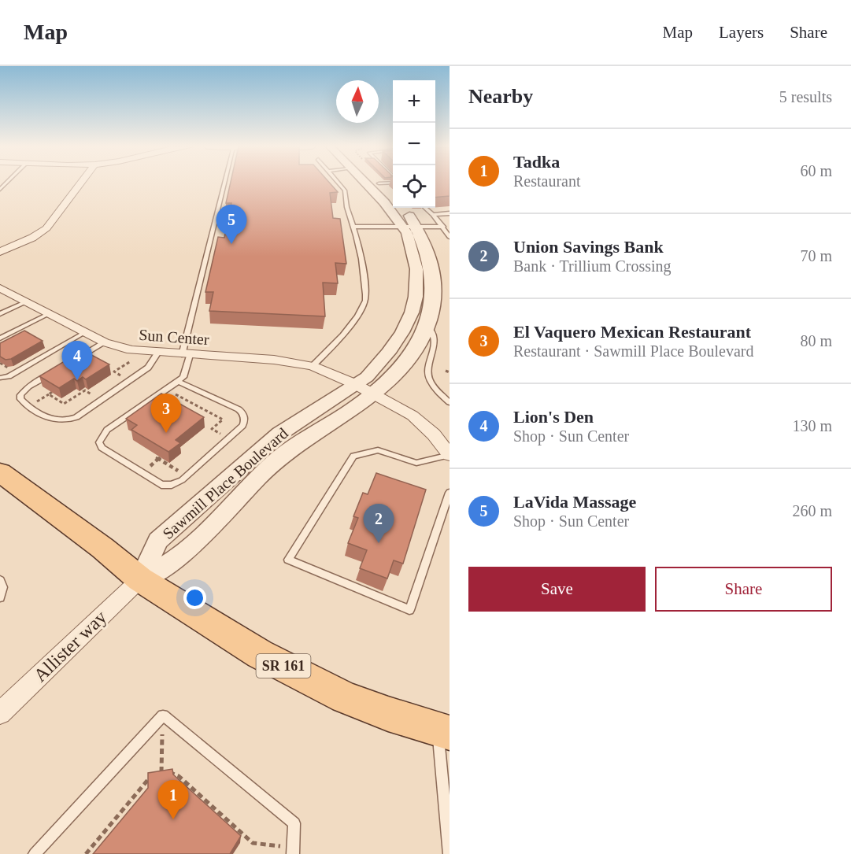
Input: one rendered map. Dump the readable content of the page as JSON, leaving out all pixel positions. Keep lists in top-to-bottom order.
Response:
{
  "streets": {
    "main road": ["SR 161"],
    "street": ["Sun Center", "Sawmill Place Boulevard", "Allister way"]
  },
  "crossings": [
    ["Sun Center", "Sawmill Place Boulevard"],
    ["Sawmill Place Boulevard", "Allister way"],
    ["Sawmill Place Boulevard", "SR 161"],
    ["Allister way", "SR 161"]
  ],
  "north": "top",
  "page": {
    "header": "Map",
    "nav": ["Map", "Layers", "Share"],
    "heading": ["Nearby", "5 results"],
    "map_buttons": ["+", "−"],
    "list": [
      {
        "mark": "1",
        "name": "Tadka",
        "note": "Restaurant",
        "value": "60 m"
      },
      {
        "mark": "2",
        "name": "Union Savings Bank",
        "note": "Bank · Trillium Crossing",
        "value": "70 m"
      },
      {
        "mark": "3",
        "name": "El Vaquero Mexican Restaurant",
        "note": "Restaurant · Sawmill Place Boulevard",
        "value": "80 m"
      },
      {
        "mark": "4",
        "name": "Lion's Den",
        "note": "Shop · Sun Center",
        "value": "130 m"
      },
      {
        "mark": "5",
        "name": "LaVida Massage",
        "note": "Shop · Sun Center",
        "value": "260 m"
      }
    ],
    "pins": [
      "5",
      "4",
      "3",
      "2",
      "1"
    ],
    "buttons": ["Save", "Share"]
  }
}
